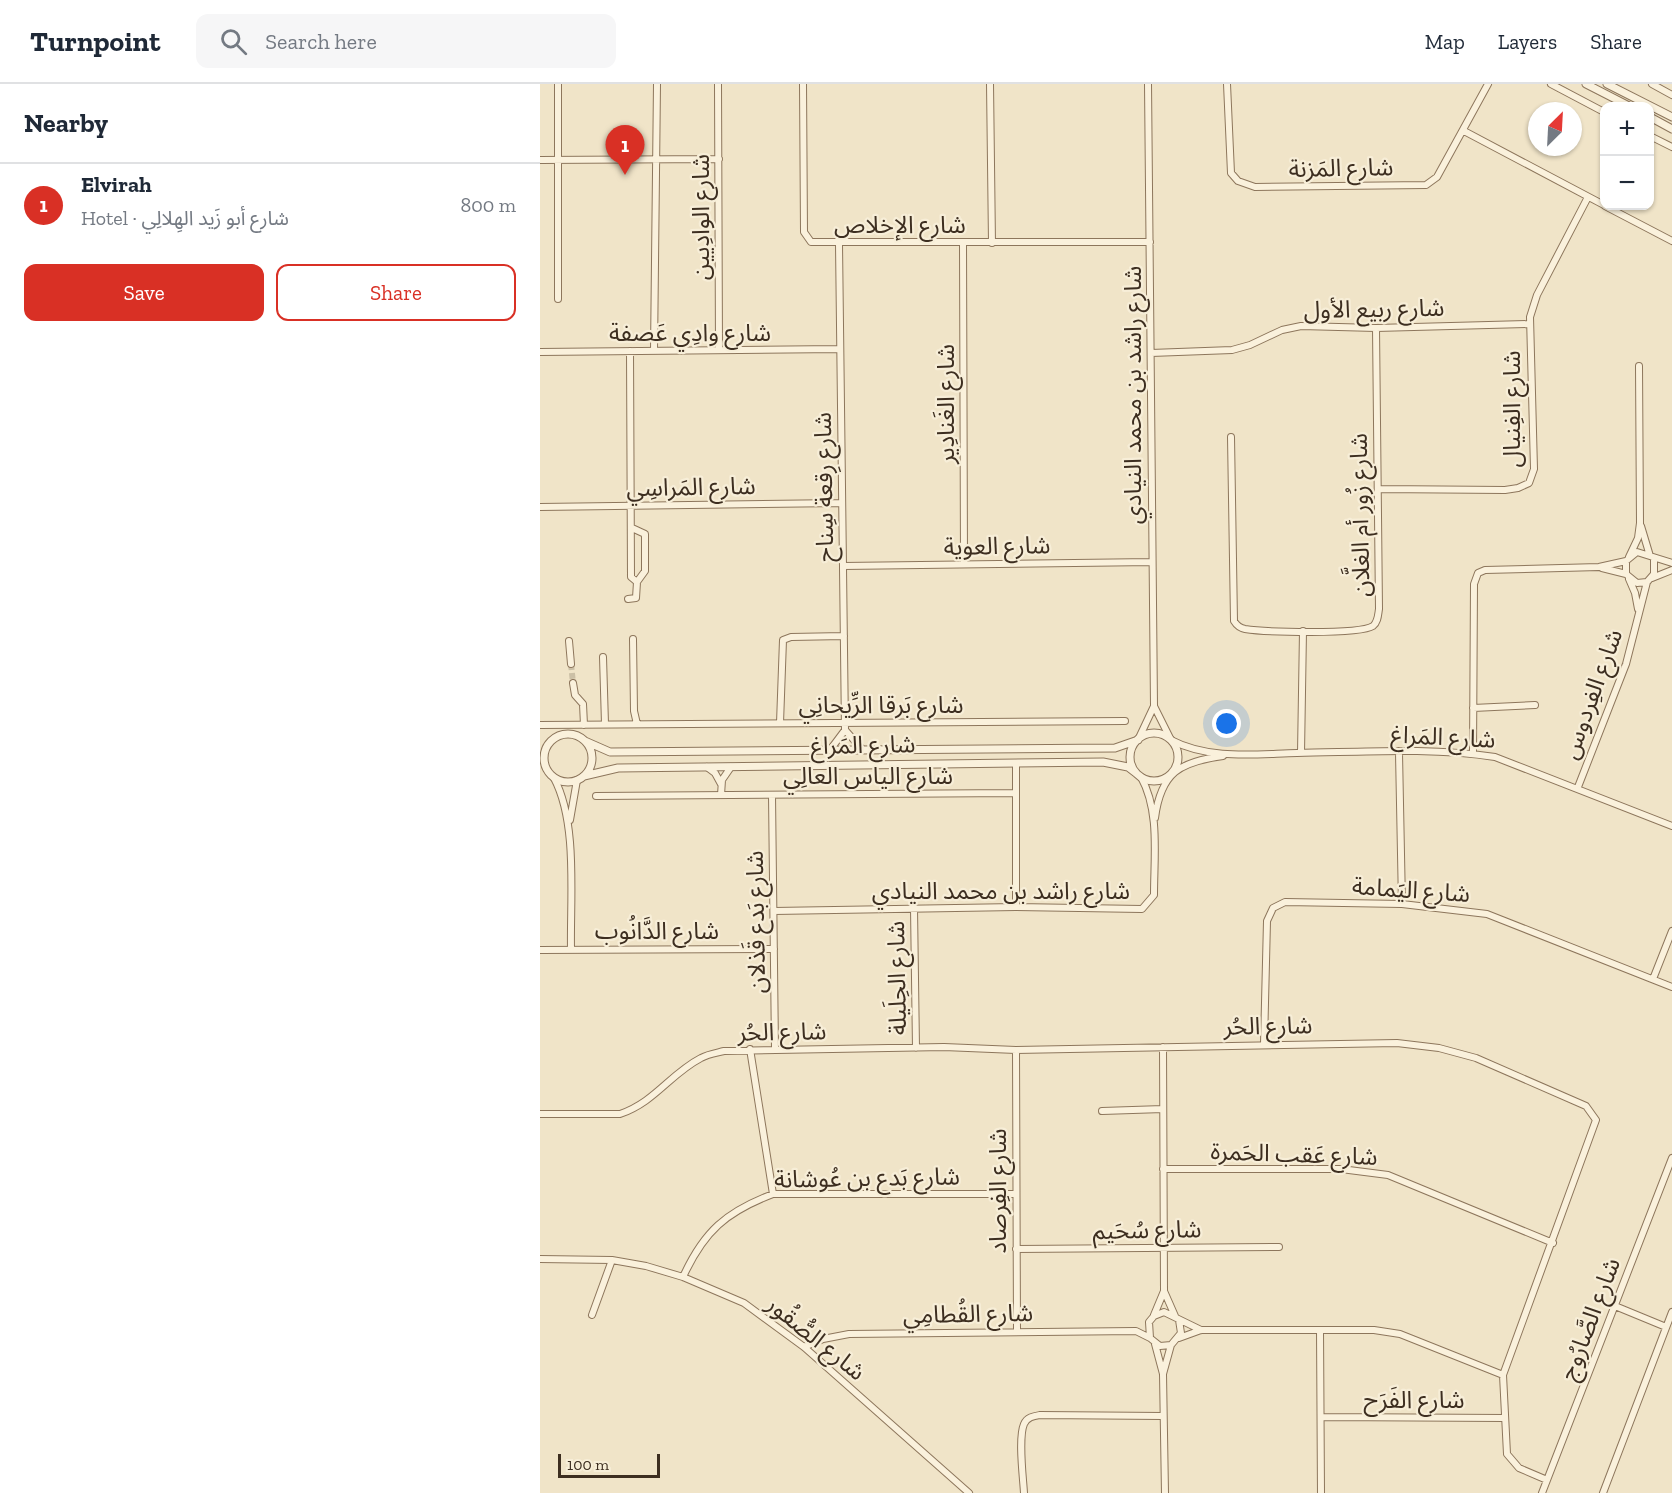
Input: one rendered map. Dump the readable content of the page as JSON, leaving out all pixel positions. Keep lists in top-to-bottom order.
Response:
{
  "streets": {
    "street": [
      "شارع المَزنة",
      "شارع الوادِيين",
      "شارع الإخلاص",
      "شارع ربيع الأول",
      "شارع وادِي عَصفة",
      "شارع راشد بن محمد النيادي",
      "شارع الغَنادِير",
      "شارع الفِنيال",
      "شارع المَراسِي",
      "شارع رِقعة سِناح",
      "شارع زُور أم الغلَّان",
      "شارع العوية",
      "شارع الفِردوس",
      "شارع بَرقا الرِّيحانِي",
      "شارع المَراغ",
      "شارع الياس العالِي",
      "شارع اليَمامة",
      "شارع بَدع قَذلان",
      "شارع الدَّانُوب",
      "شارع الحِلَيلة",
      "شارع الحُر",
      "شارع عَقب الحَمرة",
      "شارع بَدع بن عُوشانة",
      "شارع الفِرصاد",
      "شارع سُحَيم",
      "شارع القُطامِي",
      "شارع الصَّارُوج",
      "شارع الصُّقُور",
      "شارع الفَرَح"
    ]
  },
  "crossings": [
    ["شارع الوادِيين", "شارع وادِي عَصفة"],
    ["شارع الإخلاص", "شارع راشد بن محمد النيادي"],
    ["شارع الإخلاص", "شارع الغَنادِير"],
    ["شارع الإخلاص", "شارع رِقعة سِناح"],
    ["شارع ربيع الأول", "شارع راشد بن محمد النيادي"],
    ["شارع ربيع الأول", "شارع الفِنيال"],
    ["شارع ربيع الأول", "شارع زُور أم الغلَّان"],
    ["شارع وادِي عَصفة", "شارع رِقعة سِناح"],
    ["شارع راشد بن محمد النيادي", "شارع العوية"],
    ["شارع راشد بن محمد النيادي", "شارع المَراغ"],
    ["شارع راشد بن محمد النيادي", "شارع بَدع قَذلان"],
    ["شارع راشد بن محمد النيادي", "شارع الحِلَيلة"],
    ["شارع الغَنادِير", "شارع العوية"],
    ["شارع الفِنيال", "شارع زُور أم الغلَّان"],
    ["شارع المَراسِي", "شارع رِقعة سِناح"],
    ["شارع رِقعة سِناح", "شارع العوية"],
    ["شارع رِقعة سِناح", "شارع بَرقا الرِّيحانِي"],
    ["شارع الفِردوس", "شارع المَراغ"],
    ["شارع الياس العالِي", "شارع بَدع قَذلان"],
    ["شارع اليَمامة", "شارع الحُر"],
    ["شارع بَدع قَذلان", "شارع الدَّانُوب"],
    ["شارع بَدع قَذلان", "شارع الحُر"],
    ["شارع الحِلَيلة", "شارع الحُر"],
    ["شارع الحُر", "شارع عَقب الحَمرة"],
    ["شارع الحُر", "شارع الفِرصاد"],
    ["شارع الحُر", "شارع الصَّارُوج"],
    ["شارع الحُر", "شارع الفَرَح"],
    ["شارع بَدع بن عُوشانة", "شارع الفِرصاد"],
    ["شارع بَدع بن عُوشانة", "شارع الصُّقُور"],
    ["شارع الفِرصاد", "شارع سُحَيم"],
    ["شارع الفِرصاد", "شارع القُطامِي"],
    ["شارع القُطامِي", "شارع الصُّقُور"]
  ],
  "scale_bar": "100 m",
  "north": "top right",
  "page": {
    "header": "Turnpoint",
    "search": "Search here",
    "nav": ["Map", "Layers", "Share"],
    "heading": "Nearby",
    "map_buttons": ["+", "−"],
    "pins": "1",
    "list": [
      {
        "mark": "1",
        "name": "Elvirah",
        "note": "Hotel · شارع أبو زَيد الهِلالِي",
        "value": "800 m"
      }
    ],
    "buttons": ["Save", "Share"],
    "scale": "100 m"
  }
}
